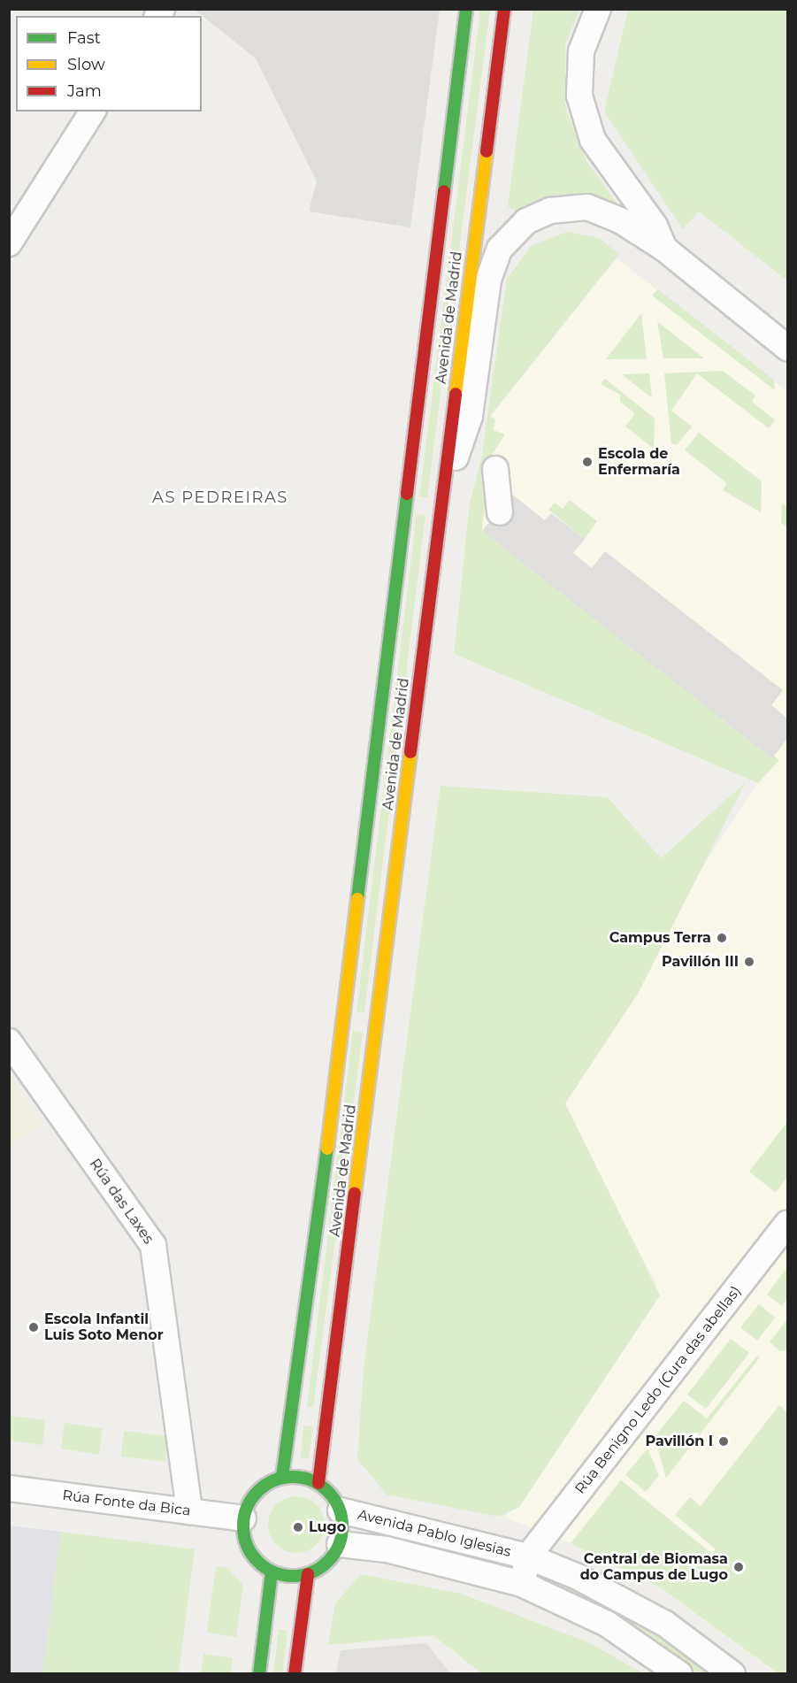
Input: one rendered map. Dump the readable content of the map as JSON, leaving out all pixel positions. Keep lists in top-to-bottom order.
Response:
{
  "streets": {
    "street": [
      "Avenida de Madrid",
      "Rúa das Laxes",
      "Rúa Benigno Ledo (Cura das abellas)",
      "Rúa Fonte da Bica",
      "Avenida Pablo Iglesias"
    ]
  },
  "crossings": [
    ["Avenida de Madrid", "Rúa Fonte da Bica"],
    ["Avenida de Madrid", "Avenida Pablo Iglesias"],
    ["Rúa das Laxes", "Rúa Fonte da Bica"],
    ["Rúa Benigno Ledo (Cura das abellas)", "Avenida Pablo Iglesias"],
    ["Rúa Fonte da Bica", "Avenida Pablo Iglesias"]
  ],
  "districts": ["AS PEDREIRAS"],
  "places": [
    "Escola de Enfermaría",
    "Campus Terra",
    "Pavillón III",
    "Escola Infantil Luis Soto Menor",
    "Pavillón I",
    "Lugo",
    "Central de Biomasa do Campus de Lugo"
  ],
  "legend": ["Fast", "Slow", "Jam"]
}
